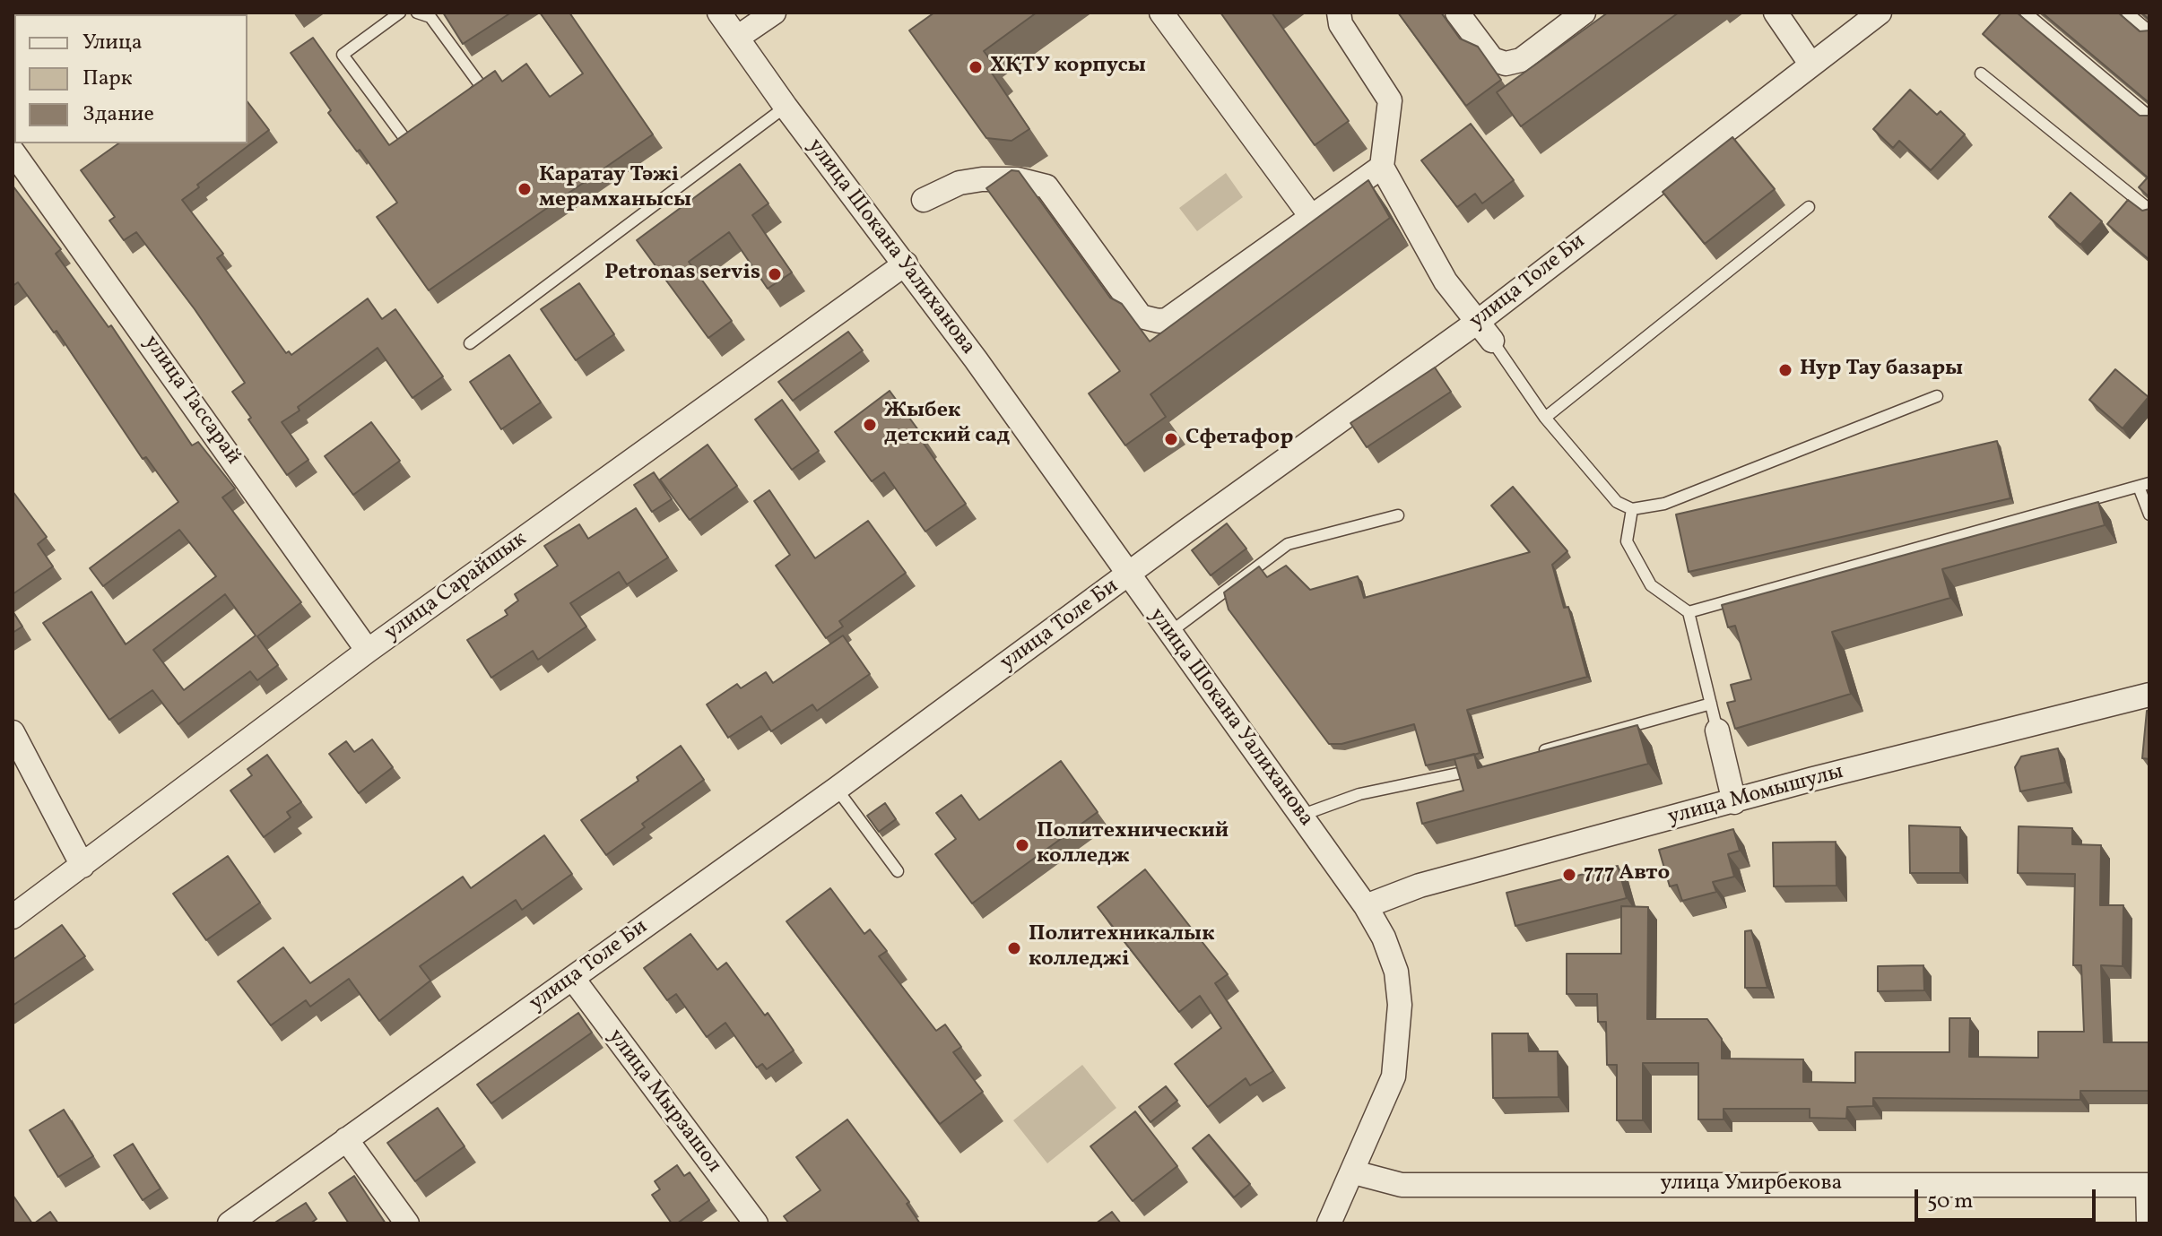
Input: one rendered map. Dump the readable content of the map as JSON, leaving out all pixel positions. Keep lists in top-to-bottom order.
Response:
{
  "streets": {
    "street": [
      "улица Шокана Уалиханова",
      "улица Толе Би",
      "улица Тассарай",
      "улица Сарайшык",
      "улица Момышулы",
      "улица Мырзашол",
      "улица Умирбекова"
    ]
  },
  "crossings": [
    ["улица Шокана Уалиханова", "улица Толе Би"],
    ["улица Шокана Уалиханова", "улица Сарайшык"],
    ["улица Шокана Уалиханова", "улица Момышулы"],
    ["улица Шокана Уалиханова", "улица Умирбекова"],
    ["улица Толе Би", "улица Мырзашол"],
    ["улица Тассарай", "улица Сарайшык"]
  ],
  "places": [
    "ХҚТУ корпусы",
    "Каратау Тәжі мерамханысы",
    "Petronas servis",
    "Нур Тау базары",
    "Жыбек детский сад",
    "Сфетафор",
    "Политехнический колледж",
    "777 Авто",
    "Политехникалык колледжі"
  ],
  "legend": ["Улица", "Парк", "Здание"],
  "scale_bar": "50 m"
}
